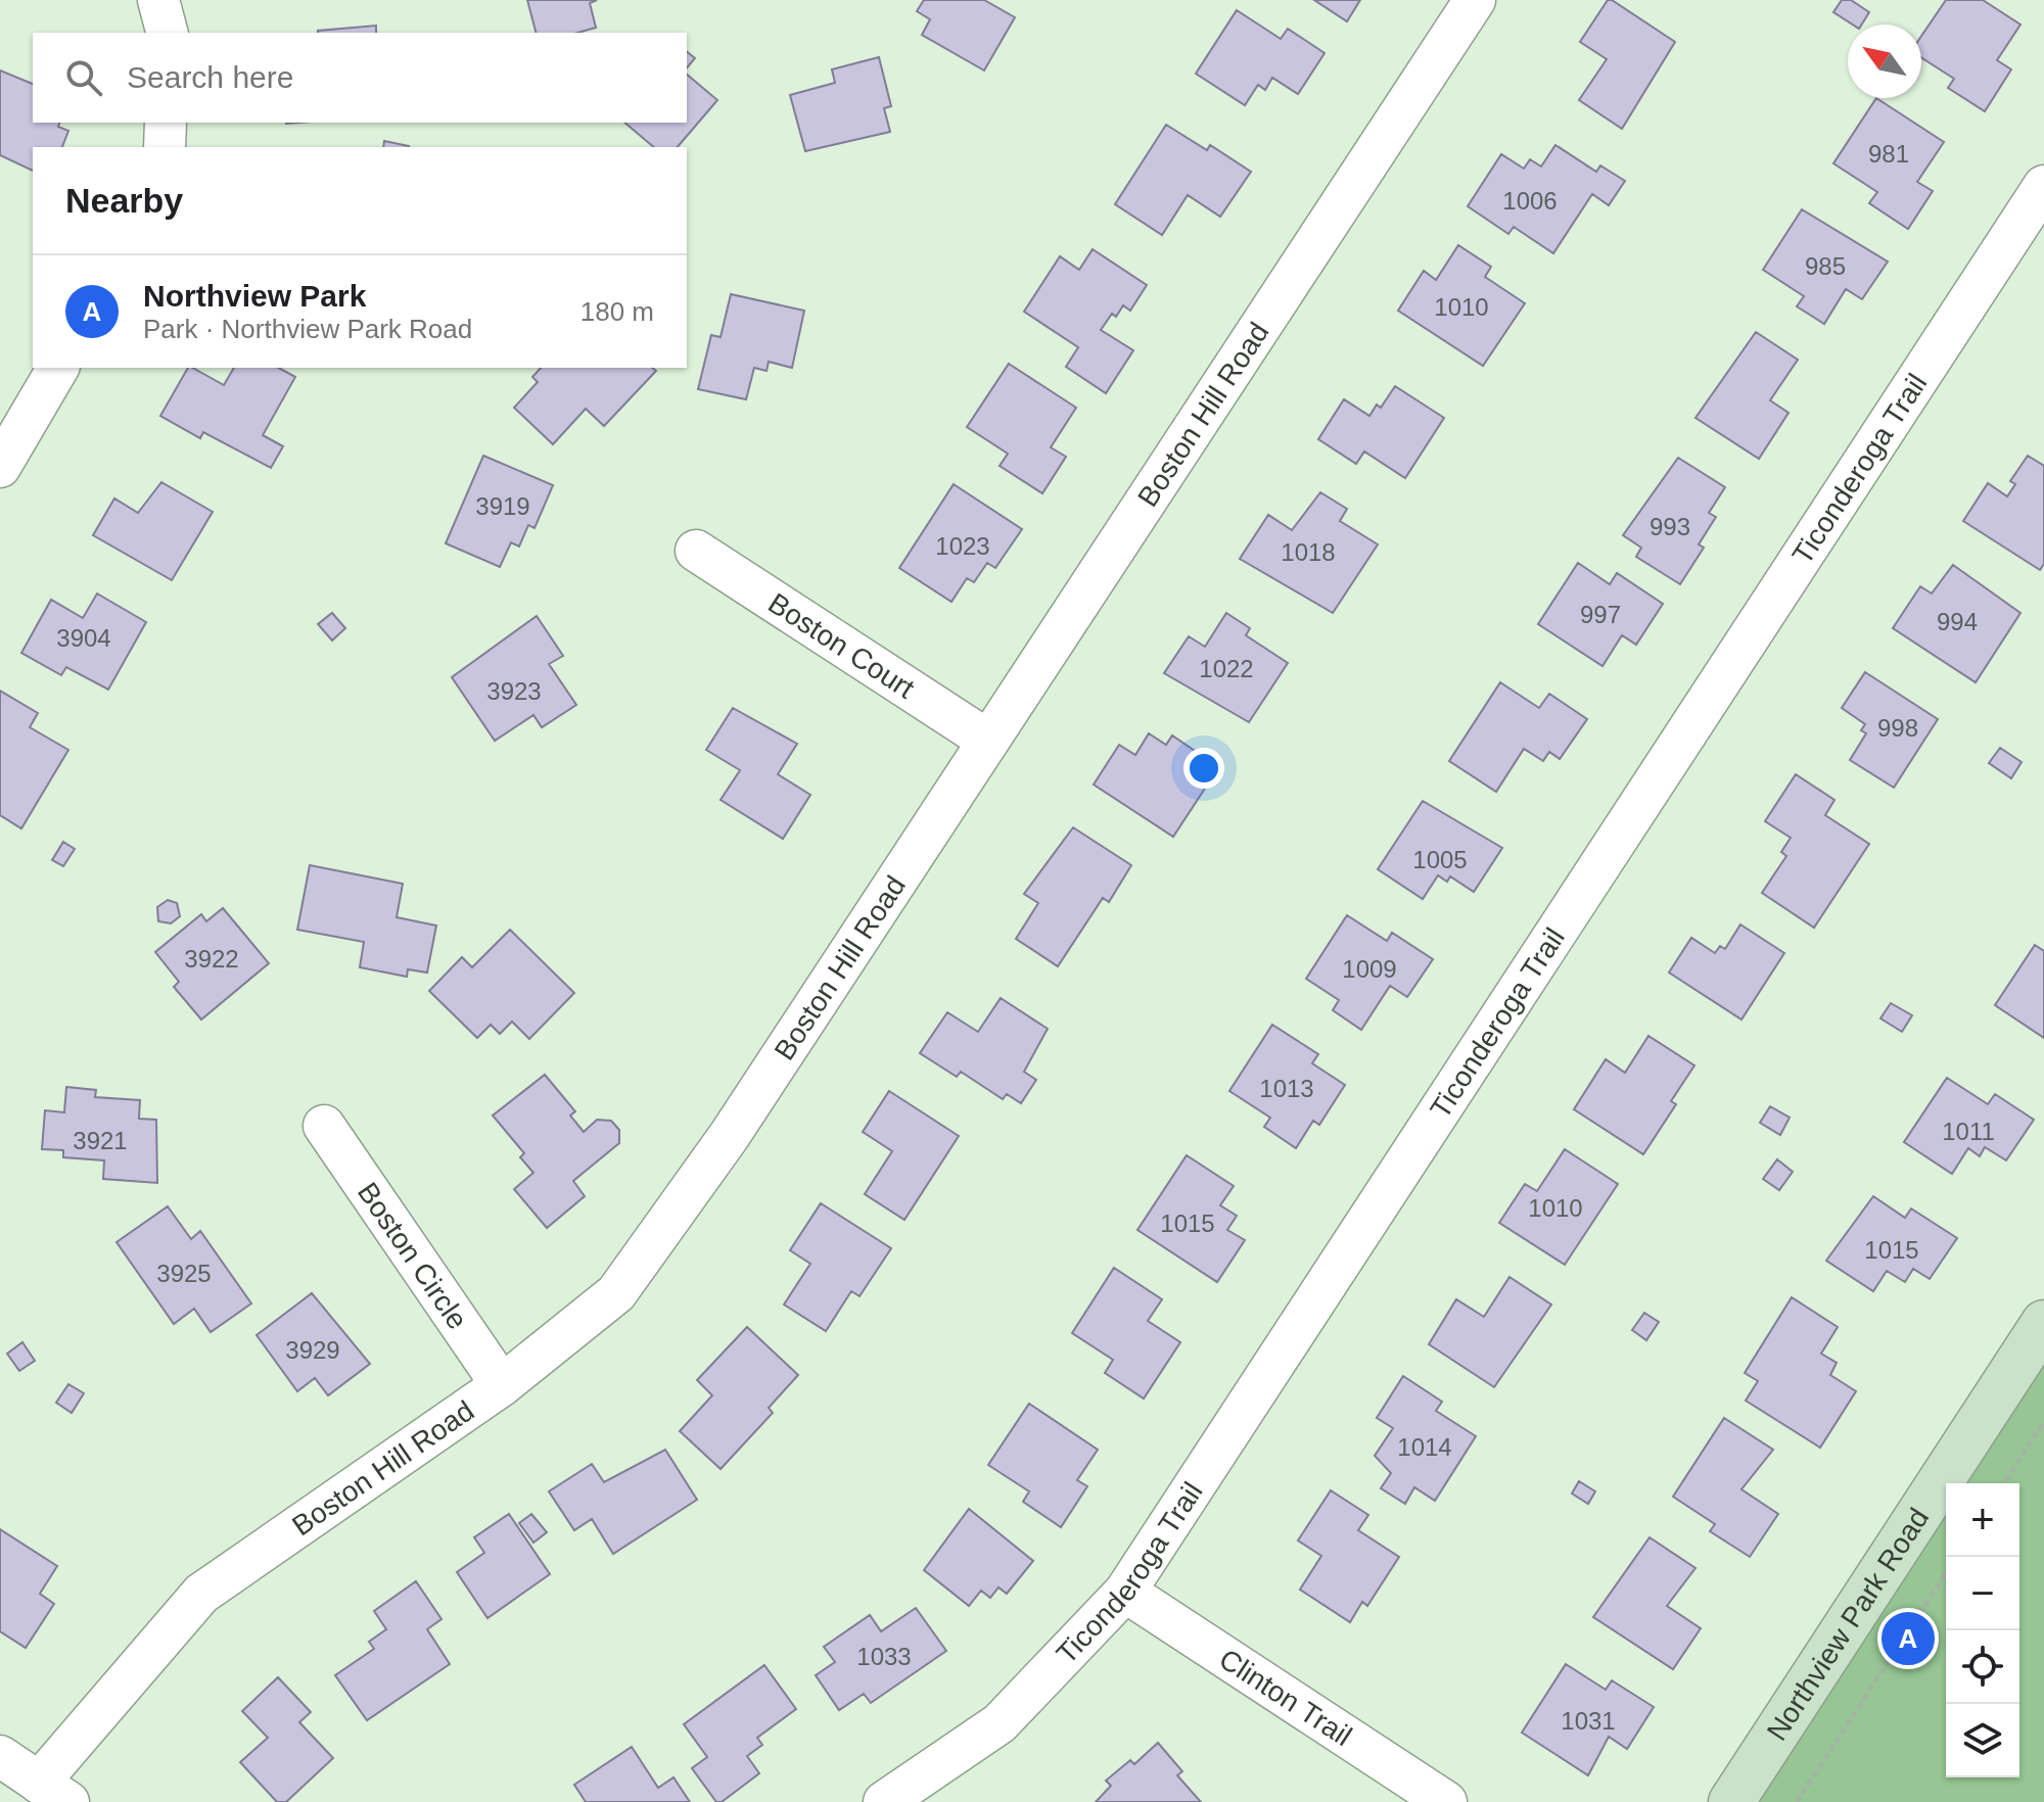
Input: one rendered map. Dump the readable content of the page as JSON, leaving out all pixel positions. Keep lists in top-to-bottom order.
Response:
{
  "streets": {
    "street": [
      "Boston Hill Road",
      "Ticonderoga Trail",
      "Boston Court",
      "Boston Circle",
      "Northview Park Road",
      "Clinton Trail"
    ]
  },
  "crossings": [
    ["Boston Hill Road", "Boston Court"],
    ["Boston Hill Road", "Boston Circle"],
    ["Ticonderoga Trail", "Clinton Trail"]
  ],
  "house_numbers": [
    "981",
    "1006",
    "985",
    "1010",
    "3919",
    "993",
    "1023",
    "1018",
    "997",
    "994",
    "3904",
    "1022",
    "3923",
    "998",
    "1005",
    "3922",
    "1009",
    "1013",
    "1011",
    "3921",
    "1010",
    "1015",
    "1015",
    "3925",
    "3929",
    "1014",
    "1033",
    "1031"
  ],
  "north": "top left",
  "page": {
    "search": "Search here",
    "heading": "Nearby",
    "list": [
      {
        "mark": "A",
        "name": "Northview Park",
        "note": "Park · Northview Park Road",
        "value": "180 m"
      }
    ],
    "map_buttons": ["+", "−"],
    "pins": "A"
  }
}
